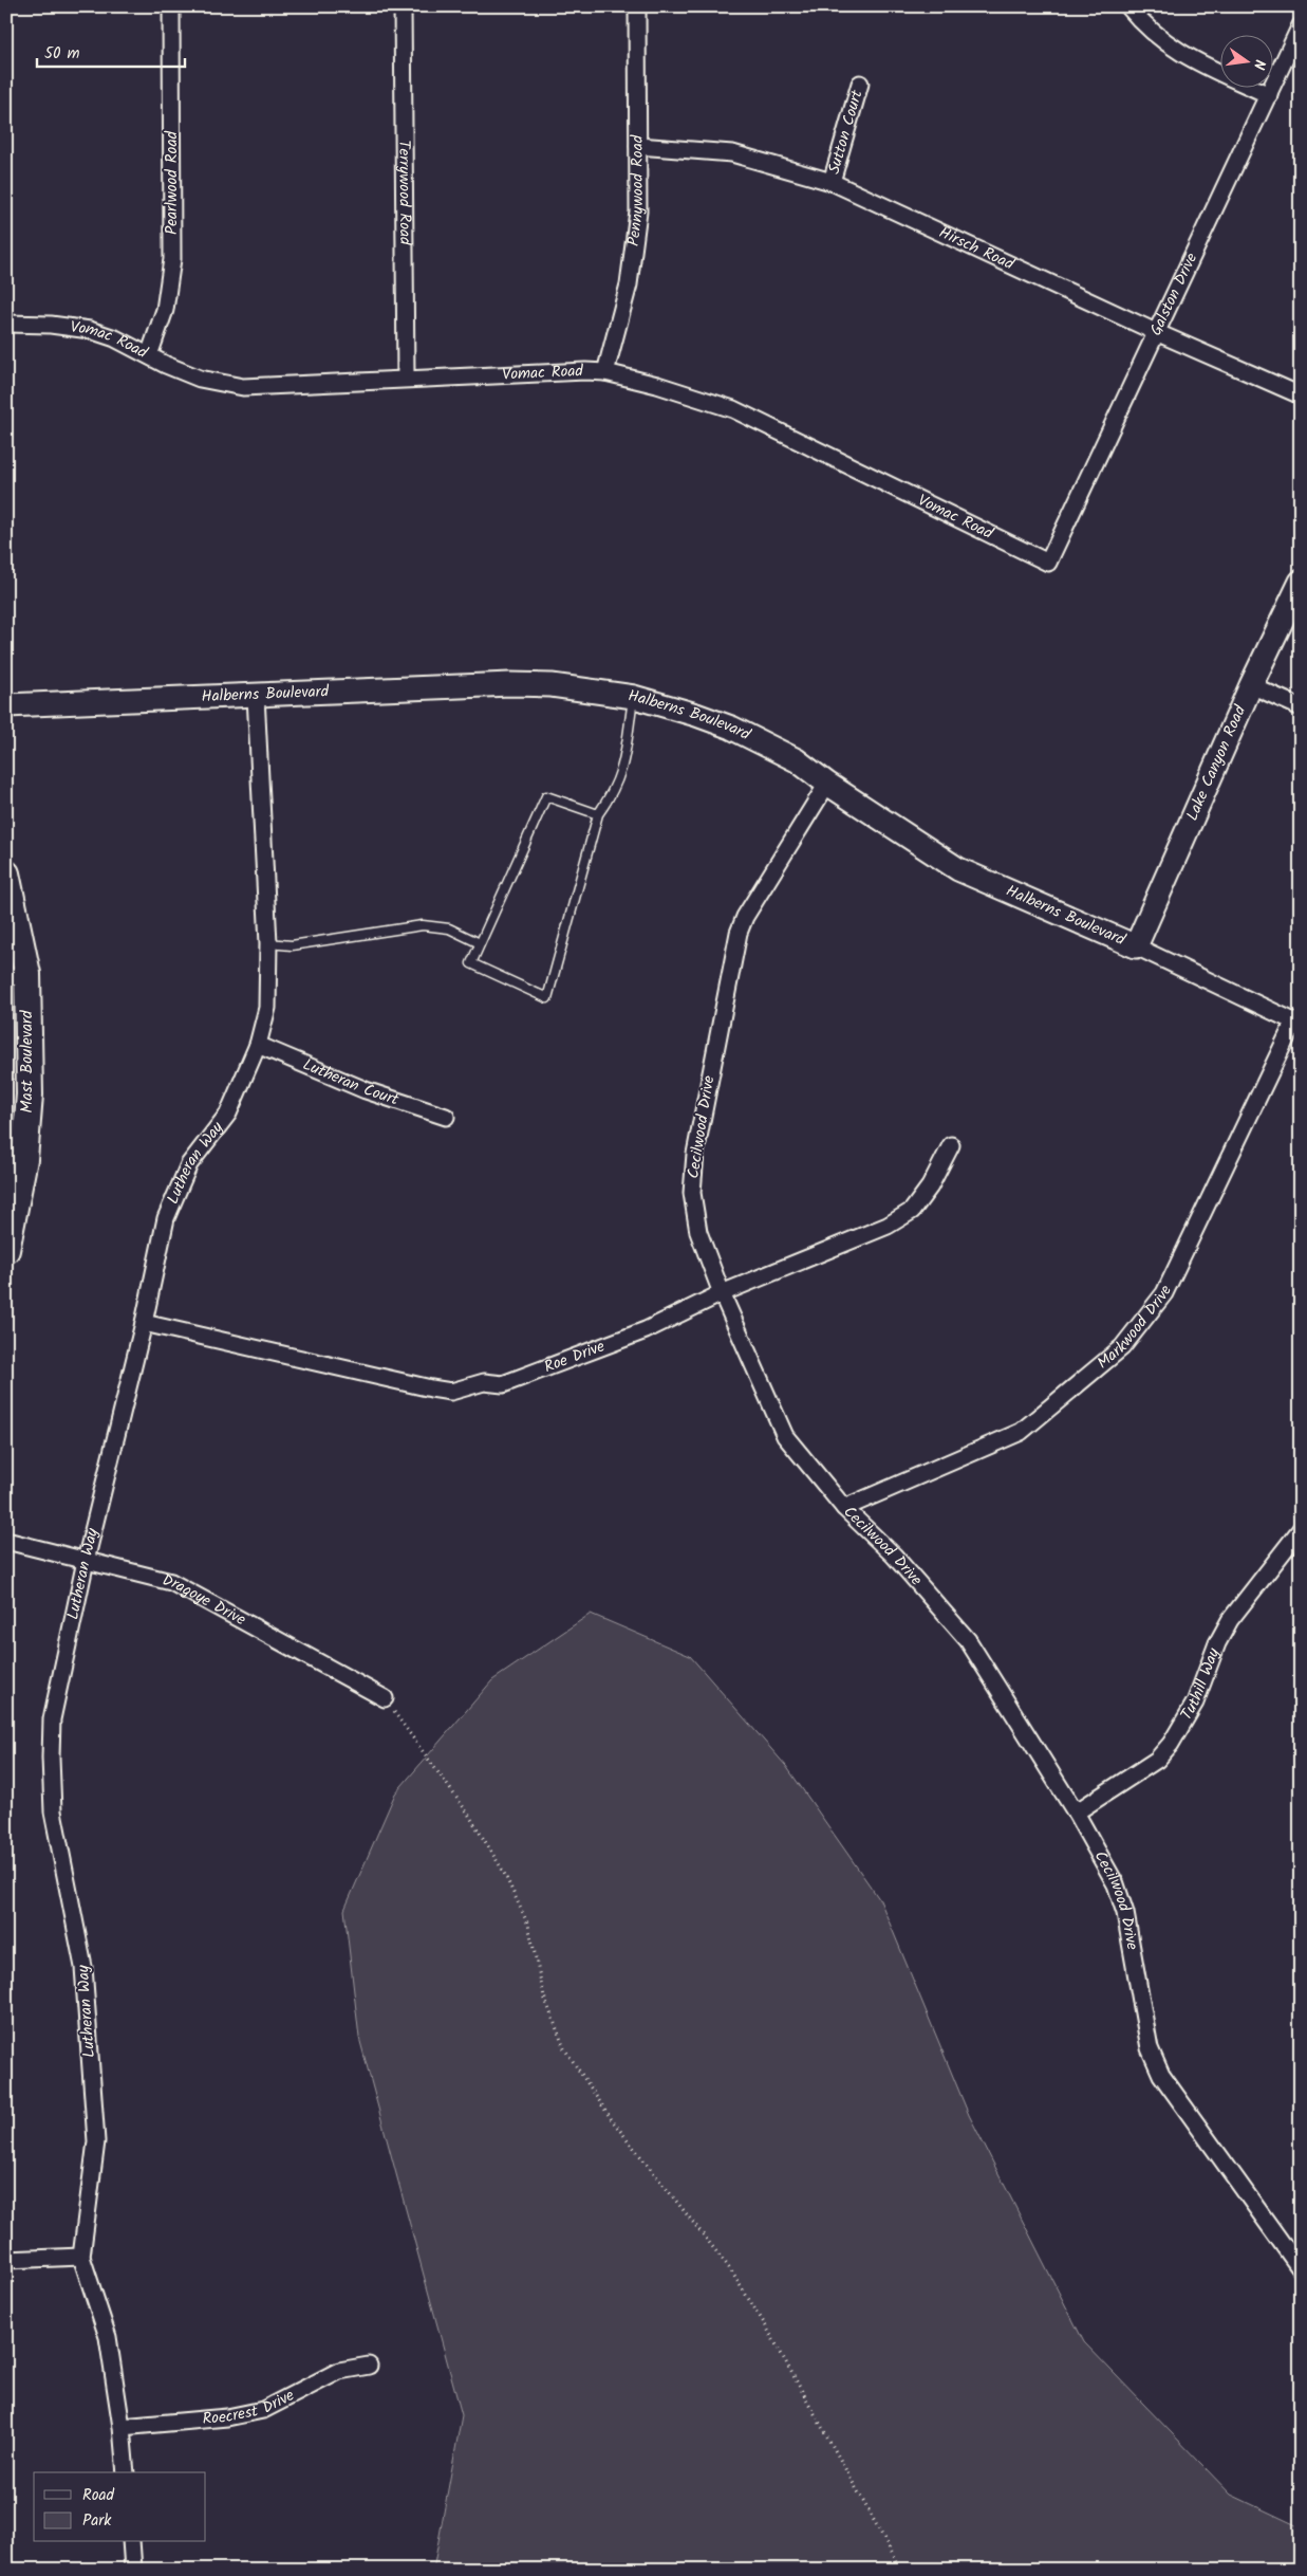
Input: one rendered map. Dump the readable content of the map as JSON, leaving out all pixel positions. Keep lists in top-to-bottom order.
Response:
{
  "streets": {
    "main road": ["Mast Boulevard"],
    "street": [
      "Sutton Court",
      "Pearlwood Road",
      "Pennywood Road",
      "Terrywood Road",
      "Hirsch Road",
      "Galston Drive",
      "Vomac Road",
      "Halberns Boulevard",
      "Lake Canyon Road",
      "Lutheran Court",
      "Cecilwood Drive",
      "Lutheran Way",
      "Markwood Drive",
      "Roe Drive",
      "Dragoye Drive",
      "Tuthill Way",
      "Roecrest Drive"
    ]
  },
  "crossings": [
    ["Sutton Court", "Hirsch Road"],
    ["Pearlwood Road", "Vomac Road"],
    ["Pennywood Road", "Hirsch Road"],
    ["Pennywood Road", "Vomac Road"],
    ["Terrywood Road", "Vomac Road"],
    ["Hirsch Road", "Galston Drive"],
    ["Galston Drive", "Vomac Road"],
    ["Halberns Boulevard", "Lake Canyon Road"],
    ["Halberns Boulevard", "Cecilwood Drive"],
    ["Halberns Boulevard", "Lutheran Way"],
    ["Halberns Boulevard", "Markwood Drive"],
    ["Lutheran Court", "Lutheran Way"],
    ["Cecilwood Drive", "Markwood Drive"],
    ["Cecilwood Drive", "Roe Drive"],
    ["Cecilwood Drive", "Tuthill Way"],
    ["Lutheran Way", "Roe Drive"],
    ["Lutheran Way", "Dragoye Drive"],
    ["Lutheran Way", "Roecrest Drive"]
  ],
  "legend": ["Road", "Park"],
  "scale_bar": "50 m",
  "north": "right"
}
